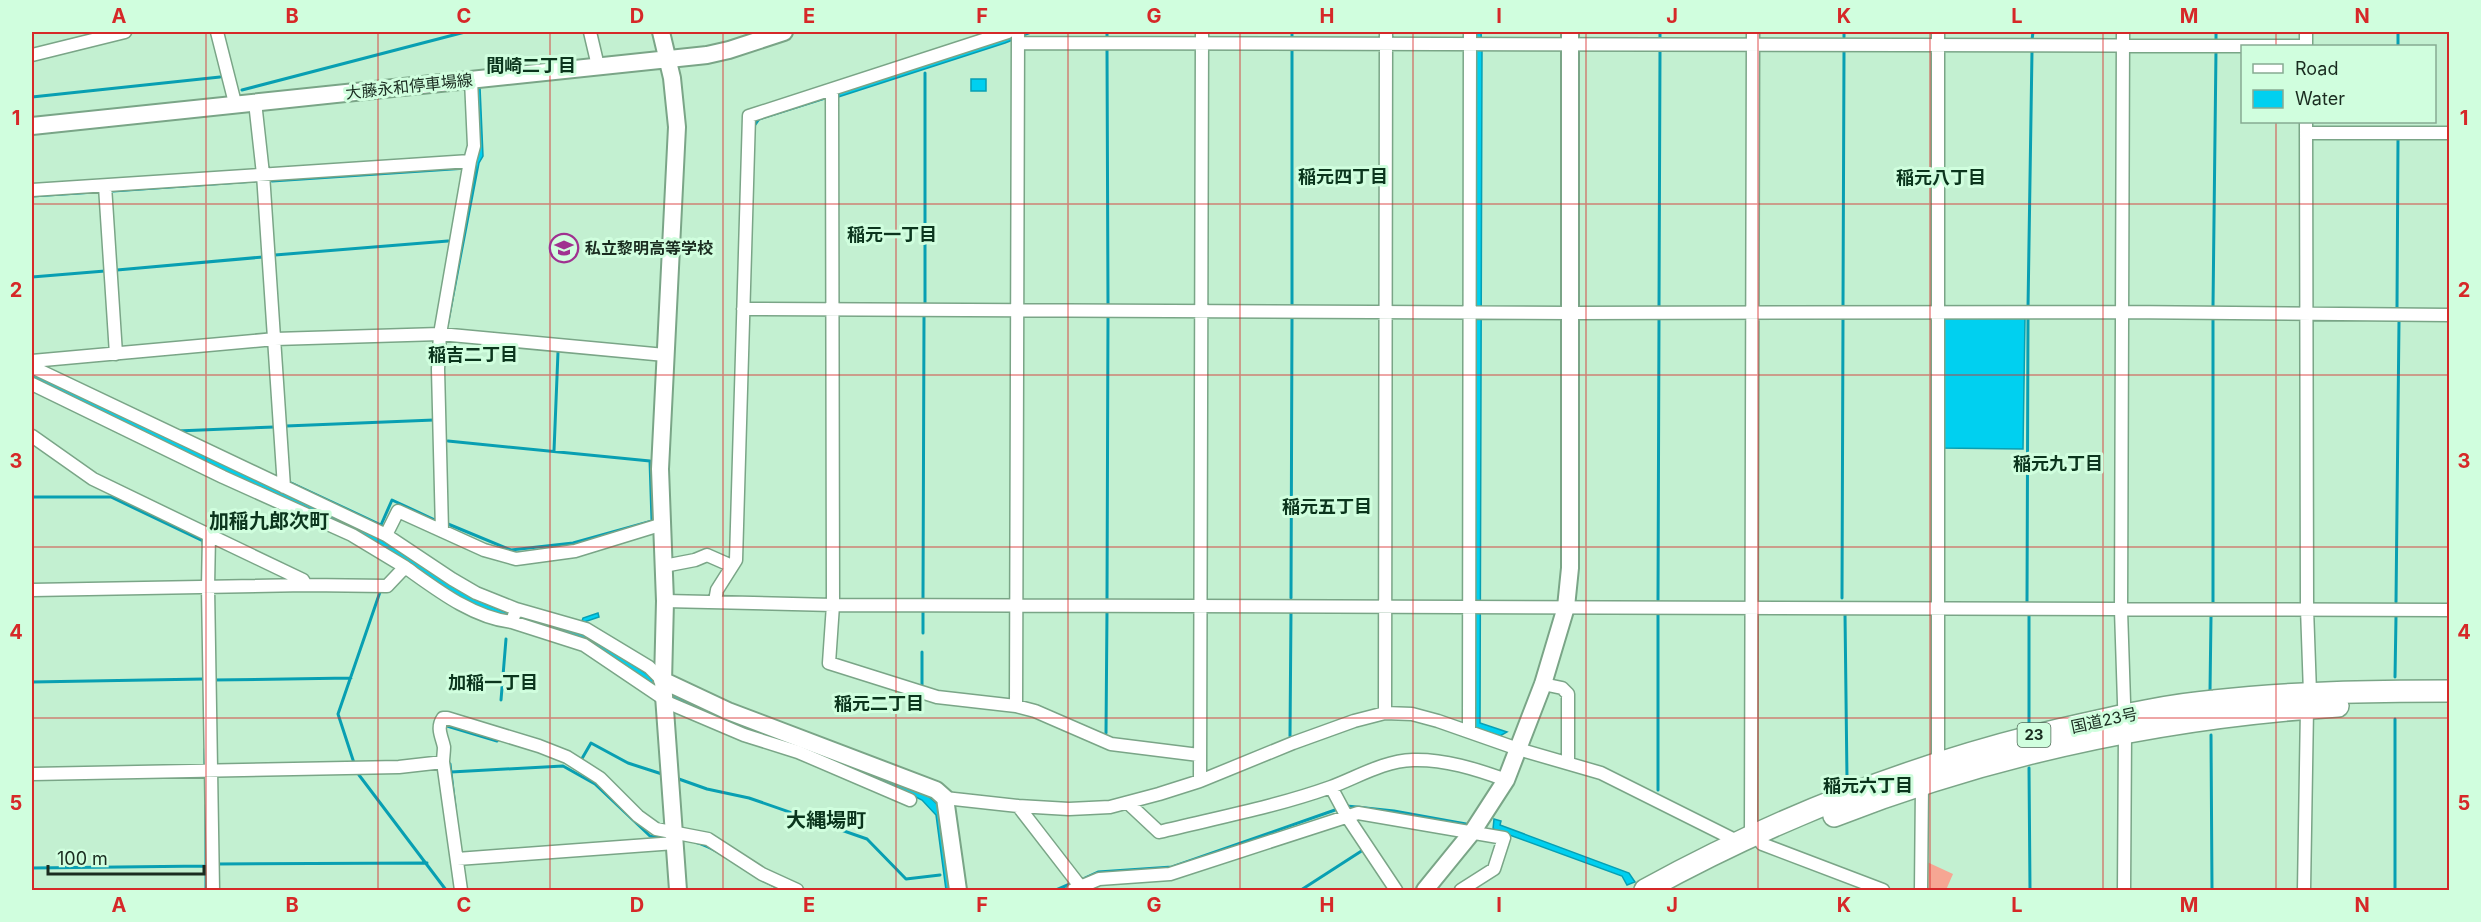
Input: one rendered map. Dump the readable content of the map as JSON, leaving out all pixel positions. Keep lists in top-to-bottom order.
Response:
{
  "streets": {
    "highway": ["国道23号", "23"],
    "street": ["大藤永和停車場線"]
  },
  "districts": [
    "間崎二丁目",
    "稲元四丁目",
    "稲元八丁目",
    "稲元一丁目",
    "稲吉二丁目",
    "稲元九丁目",
    "稲元五丁目",
    "加稲九郎次町",
    "加稲一丁目",
    "稲元二丁目",
    "稲元六丁目",
    "大縄場町"
  ],
  "places": {
    "school or university": ["私立黎明高等学校"]
  },
  "legend": ["Road", "Water"],
  "scale_bar": "100 m",
  "grid": {
    "columns": [
      "A",
      "B",
      "C",
      "D",
      "E",
      "F",
      "G",
      "H",
      "I",
      "J",
      "K",
      "L",
      "M",
      "N"
    ],
    "rows": [
      "1",
      "2",
      "3",
      "4",
      "5"
    ]
  }
}
